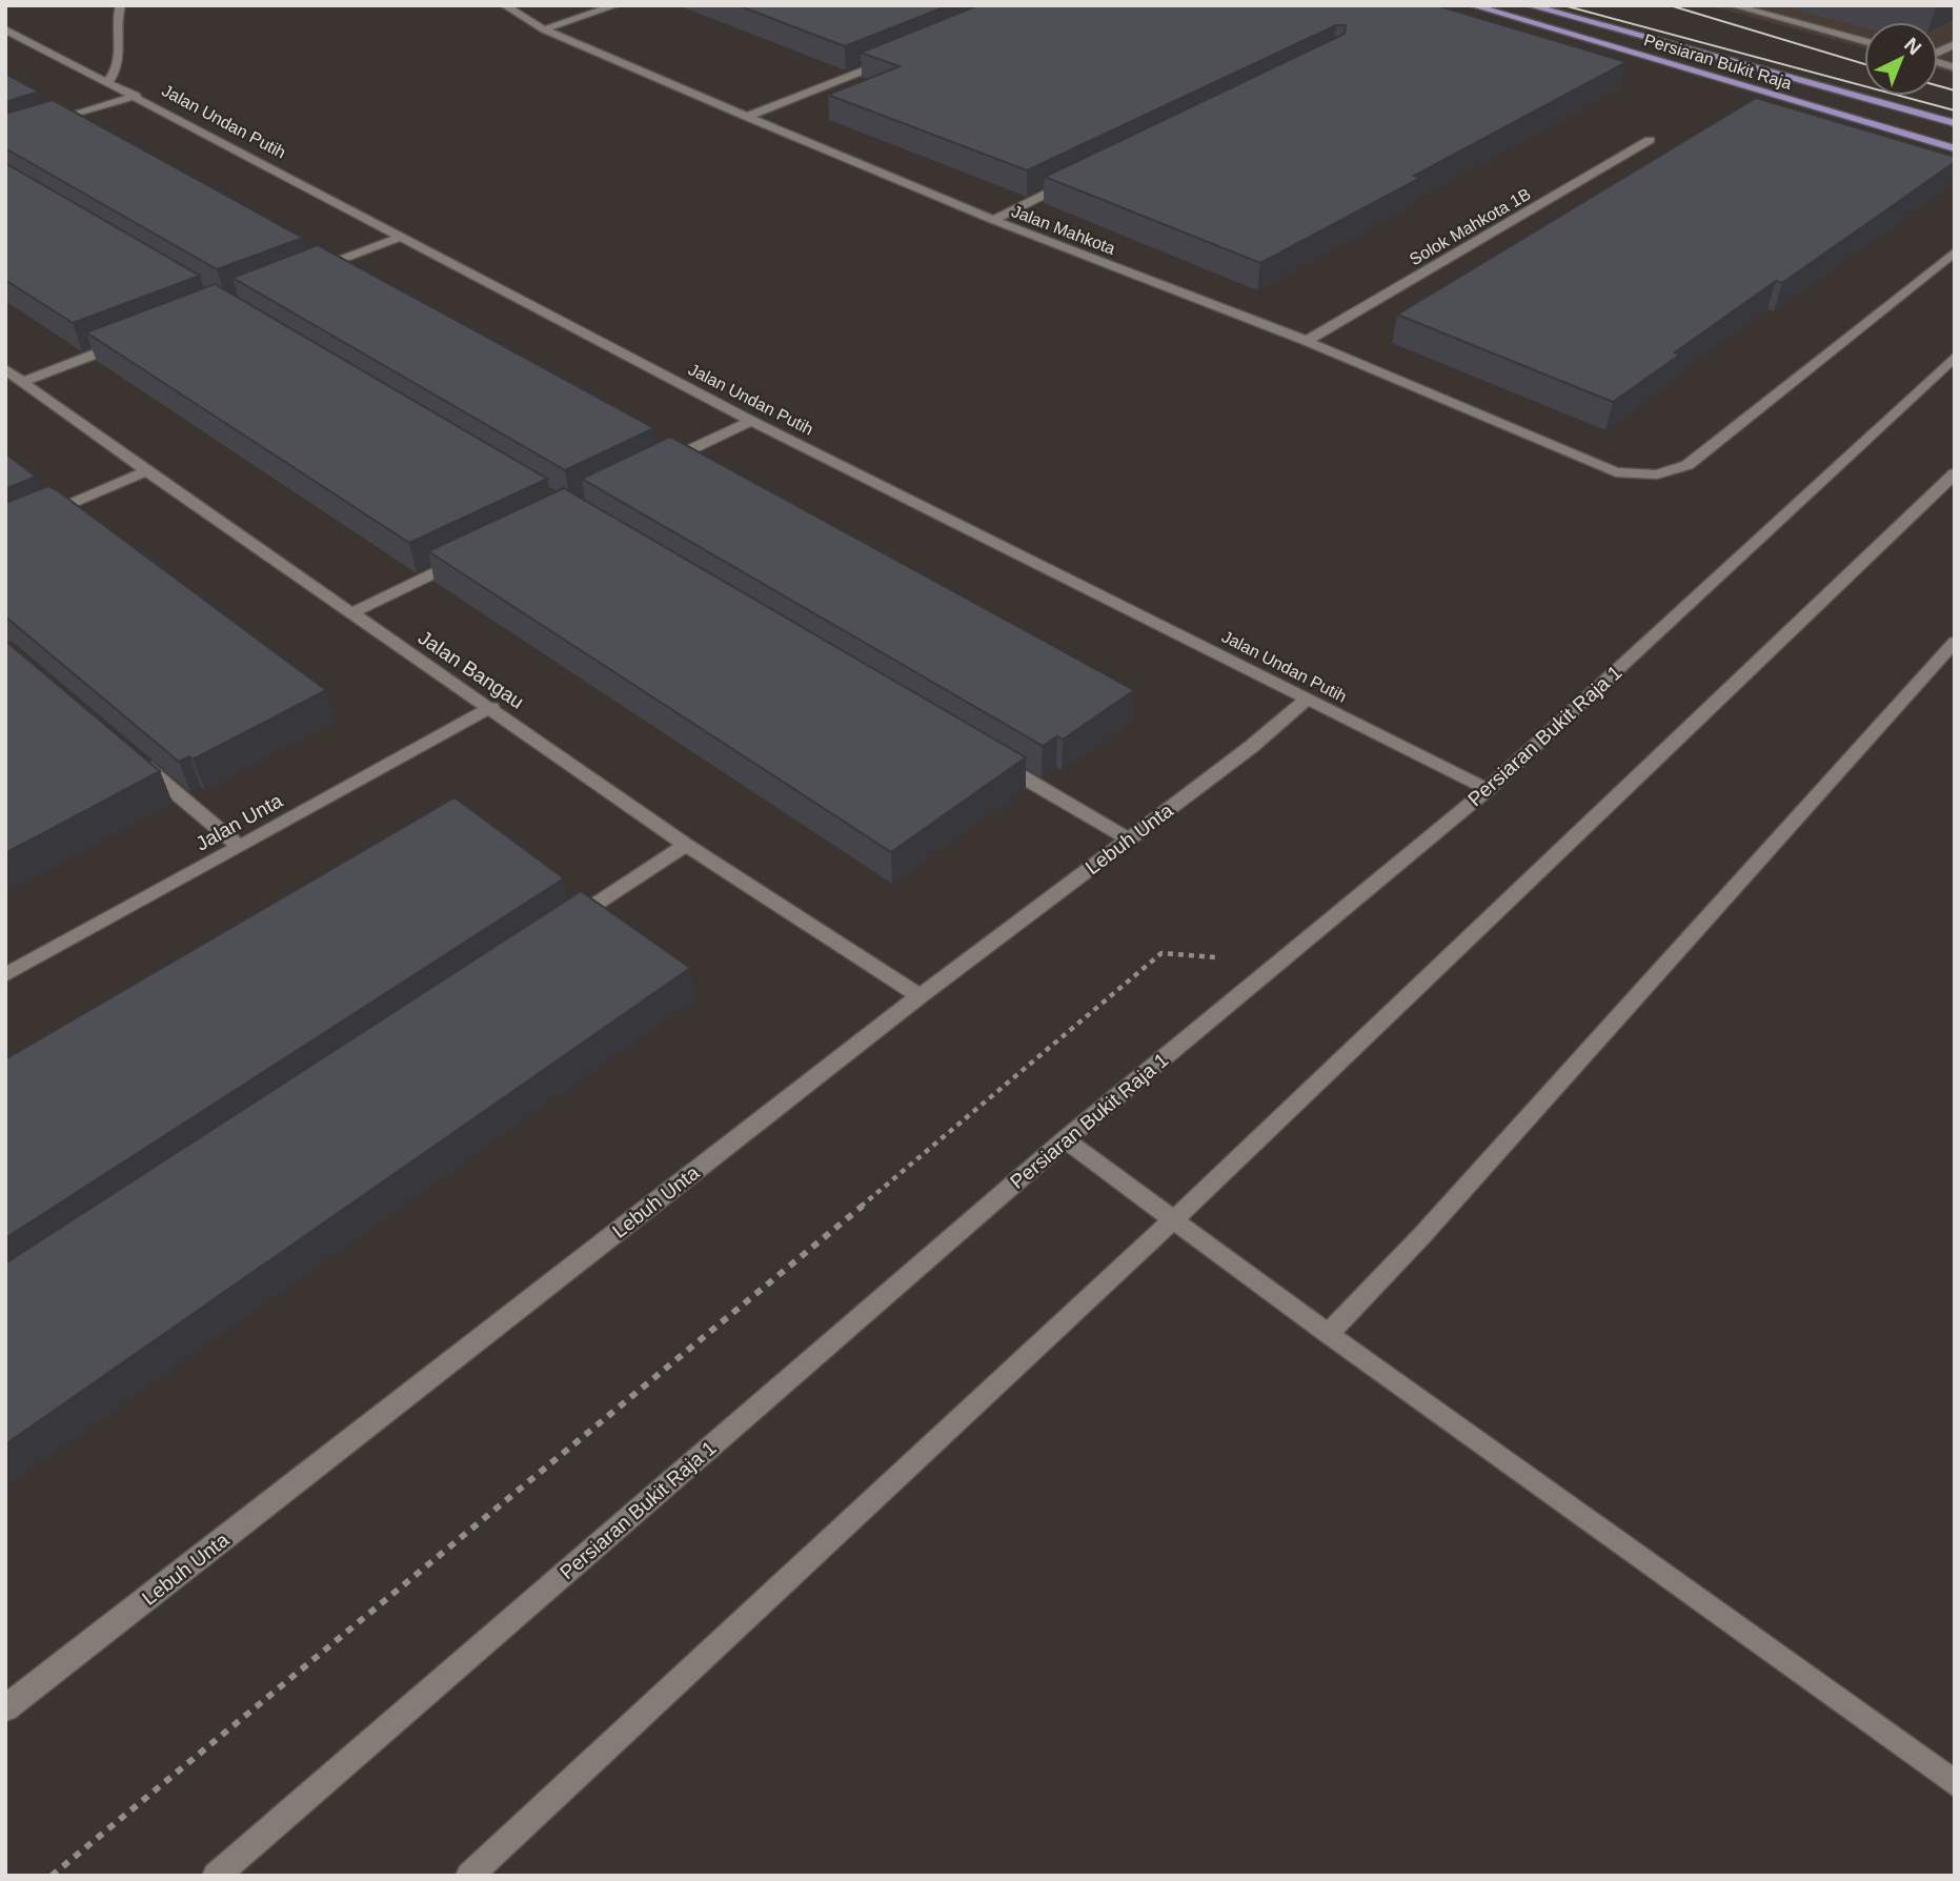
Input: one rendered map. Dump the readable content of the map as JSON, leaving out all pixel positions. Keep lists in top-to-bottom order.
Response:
{
  "streets": {
    "main road": ["Persiaran Bukit Raja"],
    "street": [
      "Jalan Undan Putih",
      "Solok Mahkota 1B",
      "Jalan Mahkota",
      "Jalan Bangau",
      "Persiaran Bukit Raja 1",
      "Jalan Unta",
      "Lebuh Unta"
    ]
  },
  "crossings": [
    ["Jalan Undan Putih", "Persiaran Bukit Raja 1"],
    ["Jalan Undan Putih", "Lebuh Unta"],
    ["Solok Mahkota 1B", "Jalan Mahkota"],
    ["Jalan Bangau", "Jalan Unta"],
    ["Jalan Bangau", "Lebuh Unta"]
  ],
  "north": "top right"
}
